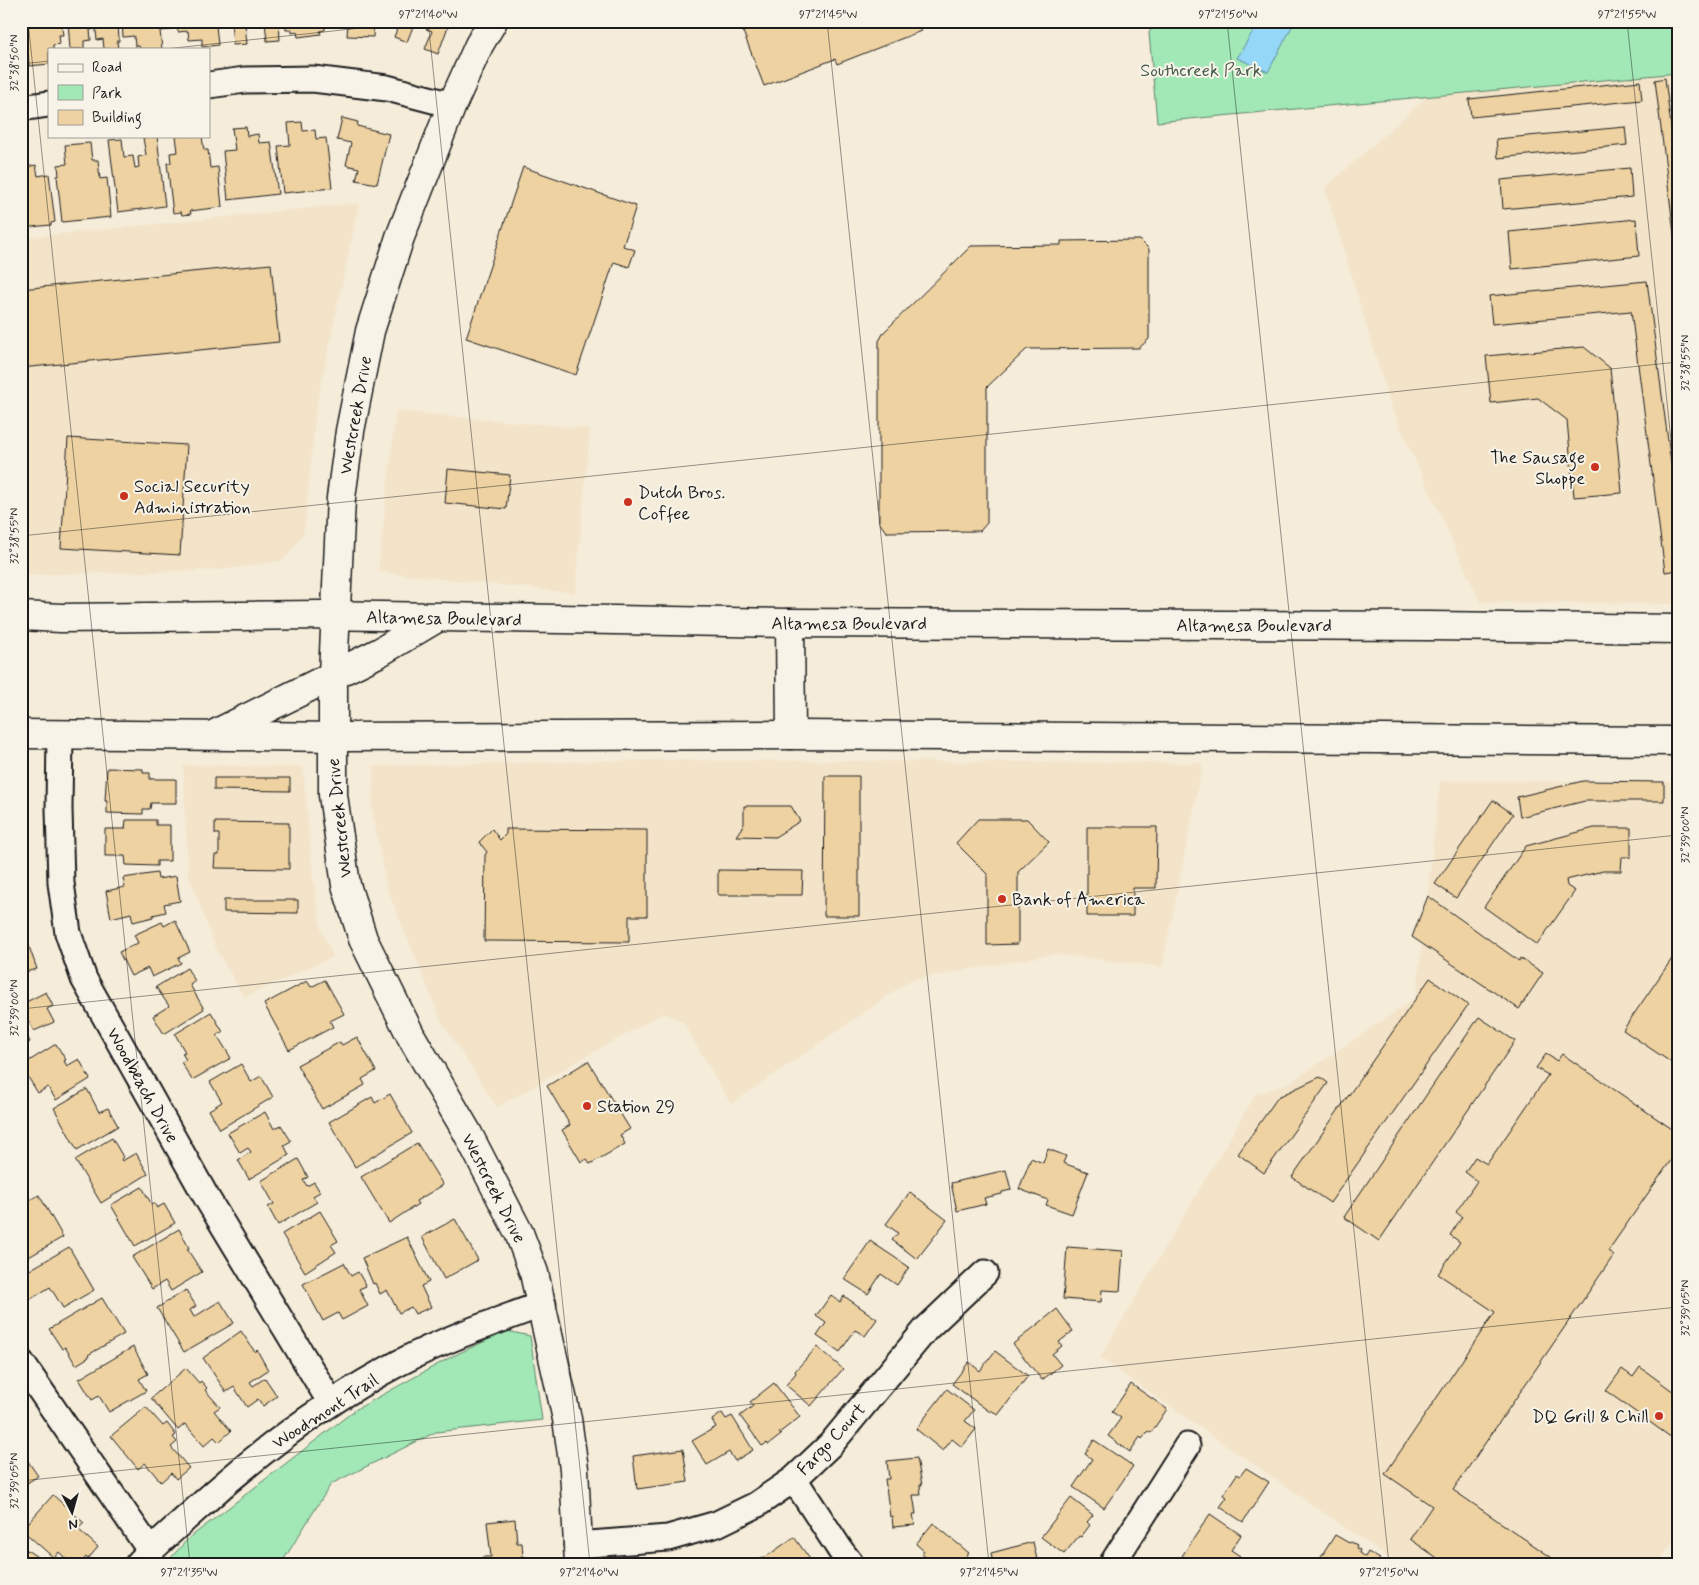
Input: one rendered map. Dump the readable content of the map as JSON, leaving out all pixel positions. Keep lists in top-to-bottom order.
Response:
{
  "streets": {
    "main road": ["Westcreek Drive", "Altamesa Boulevard"],
    "street": ["Woodbeach Drive", "Woodmont Trail", "Fargo Court"]
  },
  "crossings": [
    ["Westcreek Drive", "Altamesa Boulevard"],
    ["Westcreek Drive", "Woodmont Trail"],
    ["Westcreek Drive", "Fargo Court"],
    ["Woodbeach Drive", "Woodmont Trail"]
  ],
  "parks": ["Southcreek Park"],
  "places": [
    "The Sausage Shoppe",
    "Social Security Administration",
    "Dutch Bros. Coffee",
    "Bank of America",
    "Station 29",
    "DQ Grill & Chill"
  ],
  "legend": ["Road", "Park", "Building"],
  "north": "bottom",
  "coordinates": [
    "97°21'40\"W",
    "97°21'45\"W",
    "97°21'50\"W",
    "97°21'55\"W",
    "32°38'50\"N",
    "32°38'55\"N",
    "32°39'00\"N",
    "32°39'05\"N",
    "97°21'35\"W"
  ]
}
